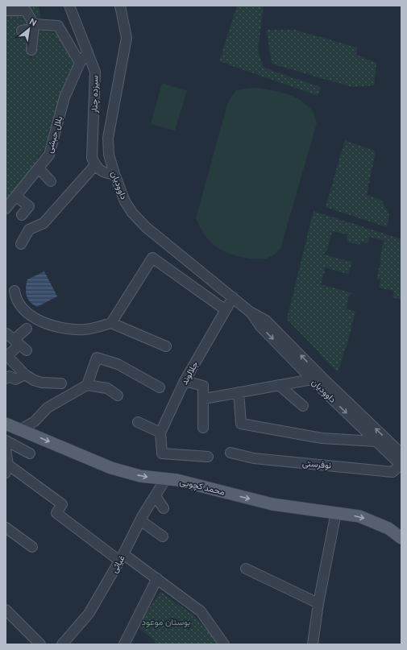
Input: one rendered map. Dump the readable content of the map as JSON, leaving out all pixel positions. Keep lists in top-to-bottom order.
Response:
{
  "streets": {
    "main road": ["محمد کچویی"],
    "street": [
      "سیزده چنار",
      "بلال حبشی",
      "داوودیان",
      "جلالوند",
      "نوفرستی",
      "غیاثی"
    ]
  },
  "crossings": [
    ["سیزده چنار", "بلال حبشی"],
    ["داوودیان", "جلالوند"],
    ["داوودیان", "نوفرستی"],
    ["محمد کچویی", "غیاثی"]
  ],
  "one_way": ["محمد کچویی"],
  "parks": ["بوستان موعود"],
  "north": "top right"
}
